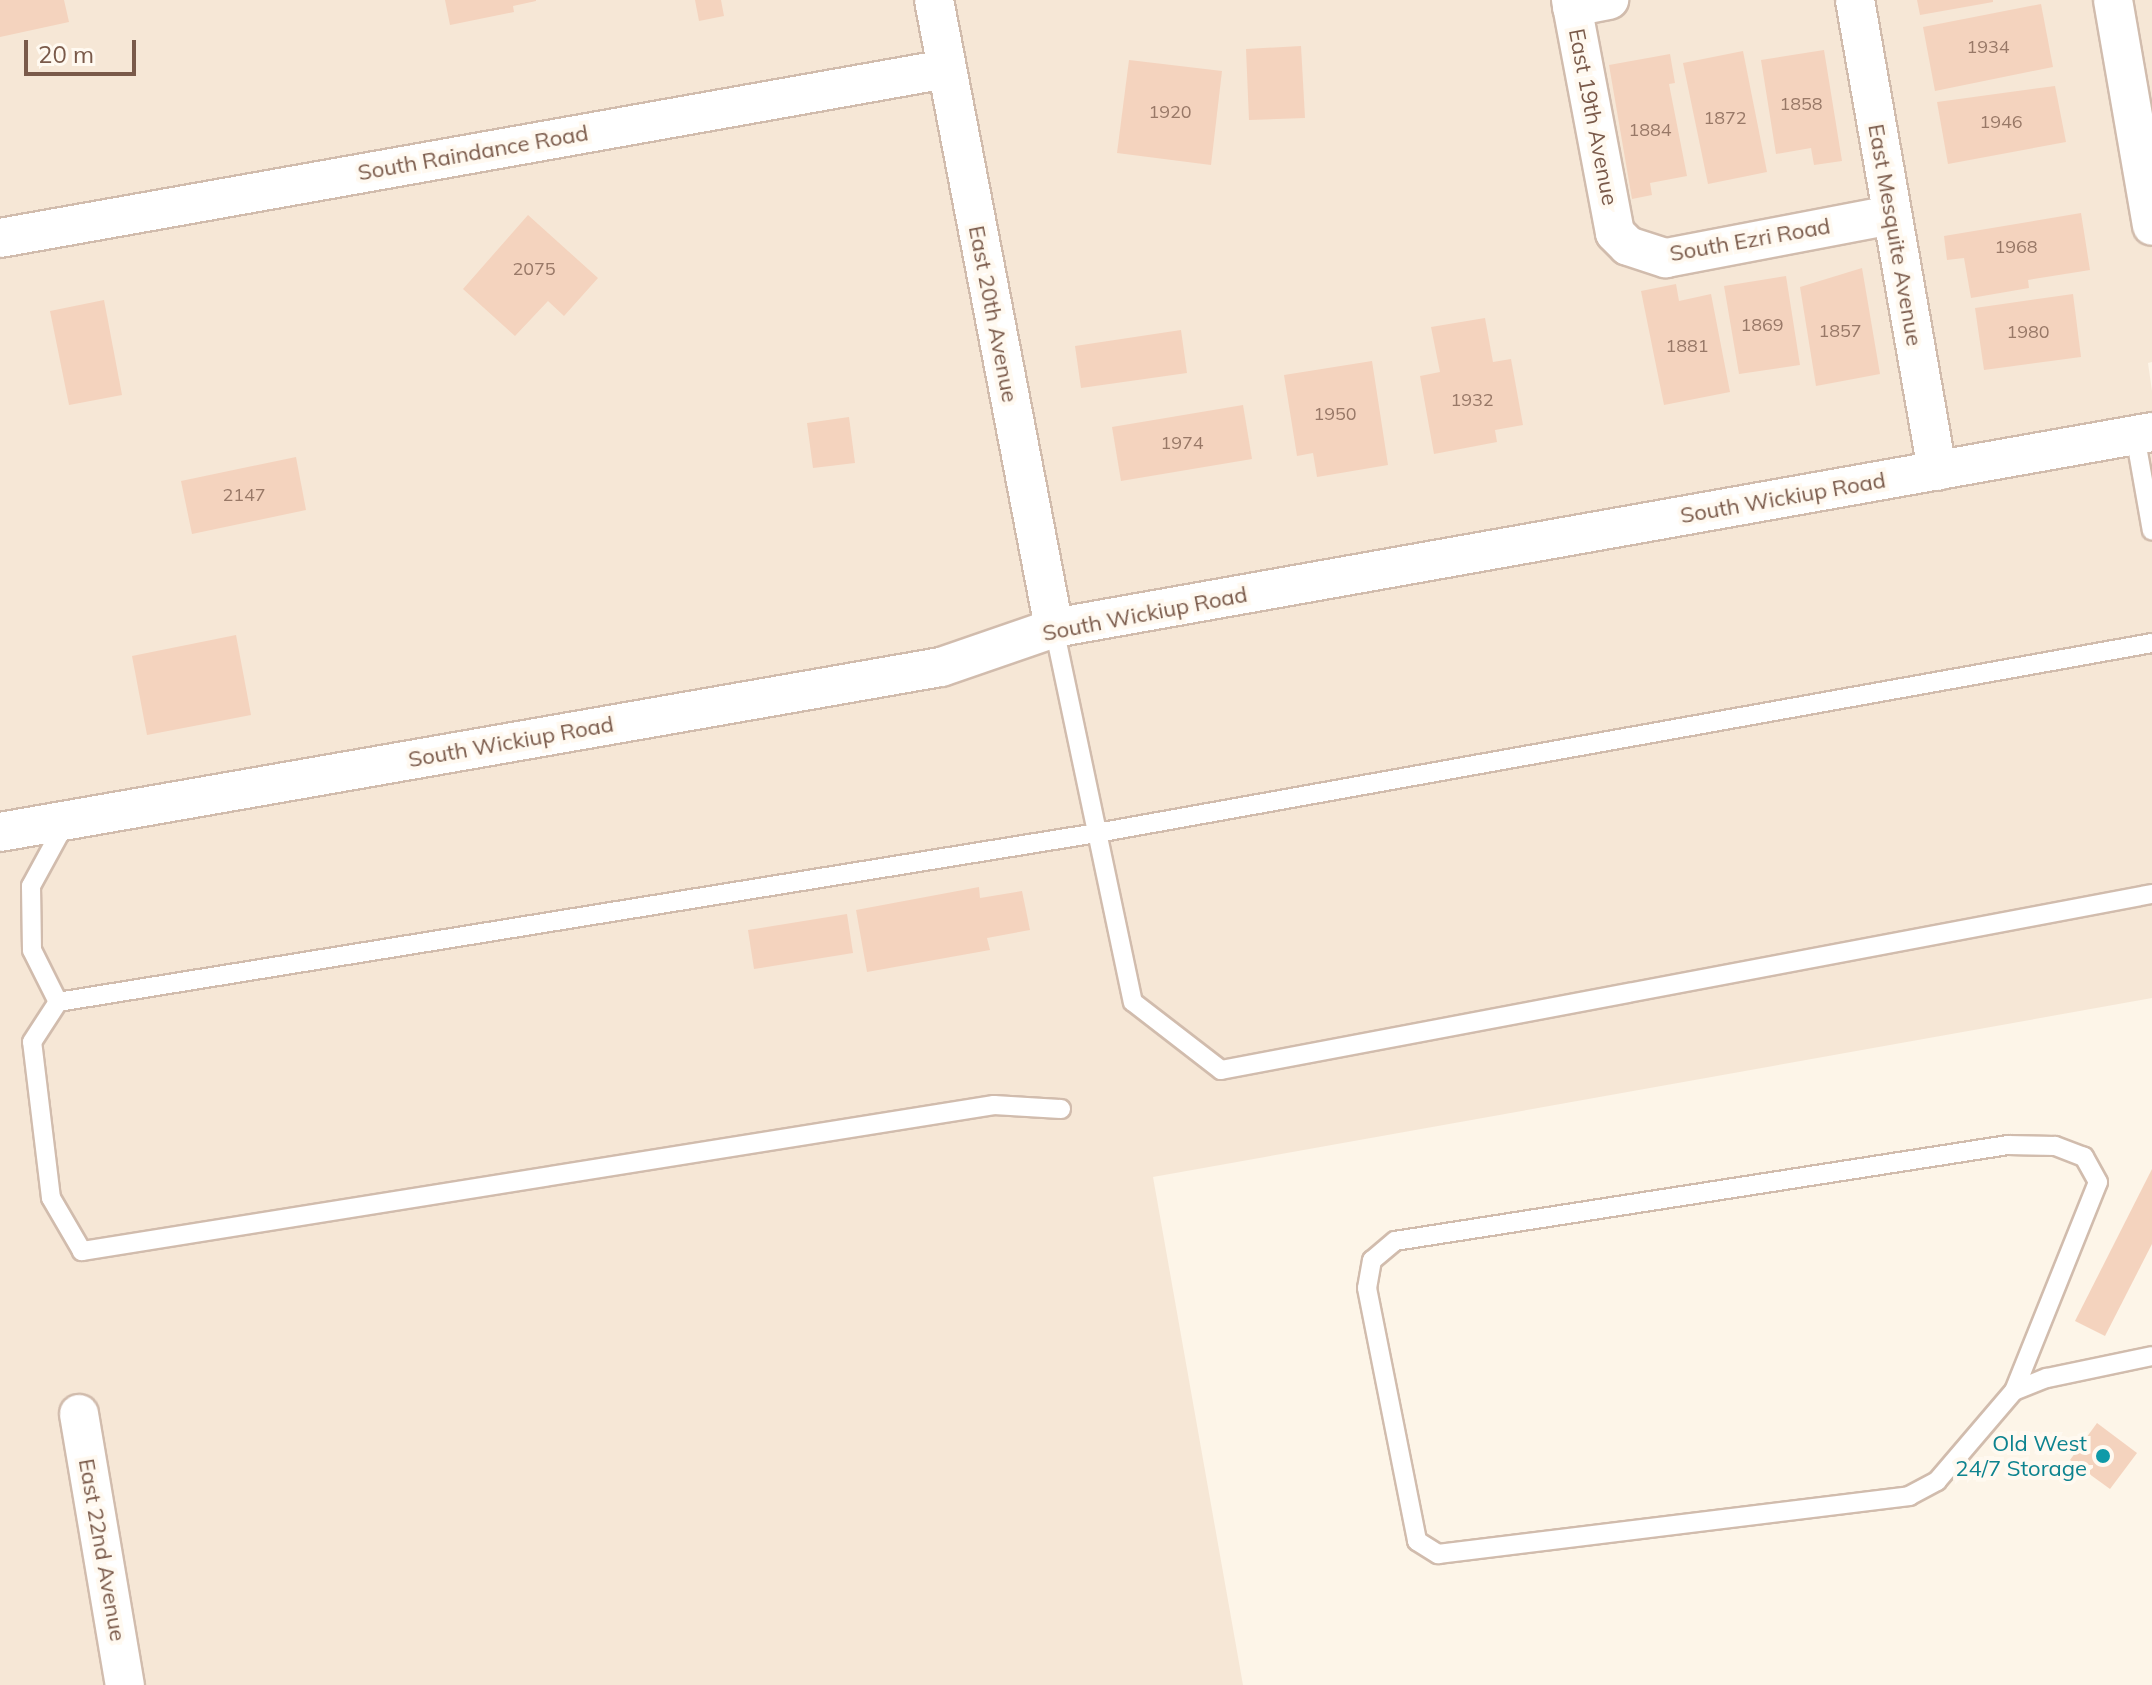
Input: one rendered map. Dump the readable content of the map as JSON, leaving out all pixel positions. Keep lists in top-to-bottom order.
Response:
{
  "streets": {
    "street": [
      "East 19th Avenue",
      "South Raindance Road",
      "East Mesquite Avenue",
      "South Ezri Road",
      "East 20th Avenue",
      "South Wickiup Road",
      "East 22nd Avenue"
    ]
  },
  "crossings": [
    ["East 19th Avenue", "South Ezri Road"],
    ["South Raindance Road", "East 20th Avenue"],
    ["East Mesquite Avenue", "South Ezri Road"],
    ["East Mesquite Avenue", "South Wickiup Road"],
    ["East 20th Avenue", "South Wickiup Road"]
  ],
  "places": ["Old West 24/7 Storage"],
  "house_numbers": [
    "1934",
    "1858",
    "1920",
    "1872",
    "1946",
    "1884",
    "1968",
    "2075",
    "1869",
    "1857",
    "1980",
    "1881",
    "1932",
    "1950",
    "1974",
    "2147"
  ],
  "scale_bar": "20 m"
}
